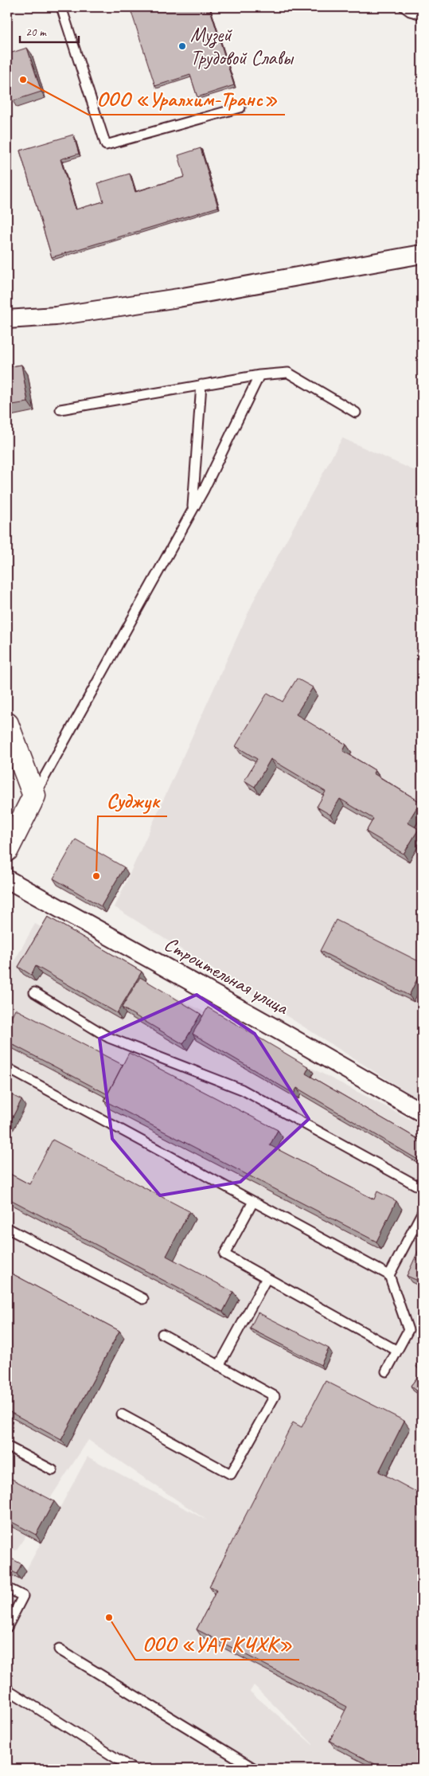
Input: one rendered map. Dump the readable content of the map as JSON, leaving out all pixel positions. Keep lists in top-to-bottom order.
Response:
{
  "streets": {
    "street": ["Строительная улица"]
  },
  "places": [
    "Музей Трудовой Славы",
    "ООО «Уралхим-Транс»",
    "Суджук",
    "ООО «УАТ КЧХК»"
  ],
  "scale_bar": "20 m"
}
